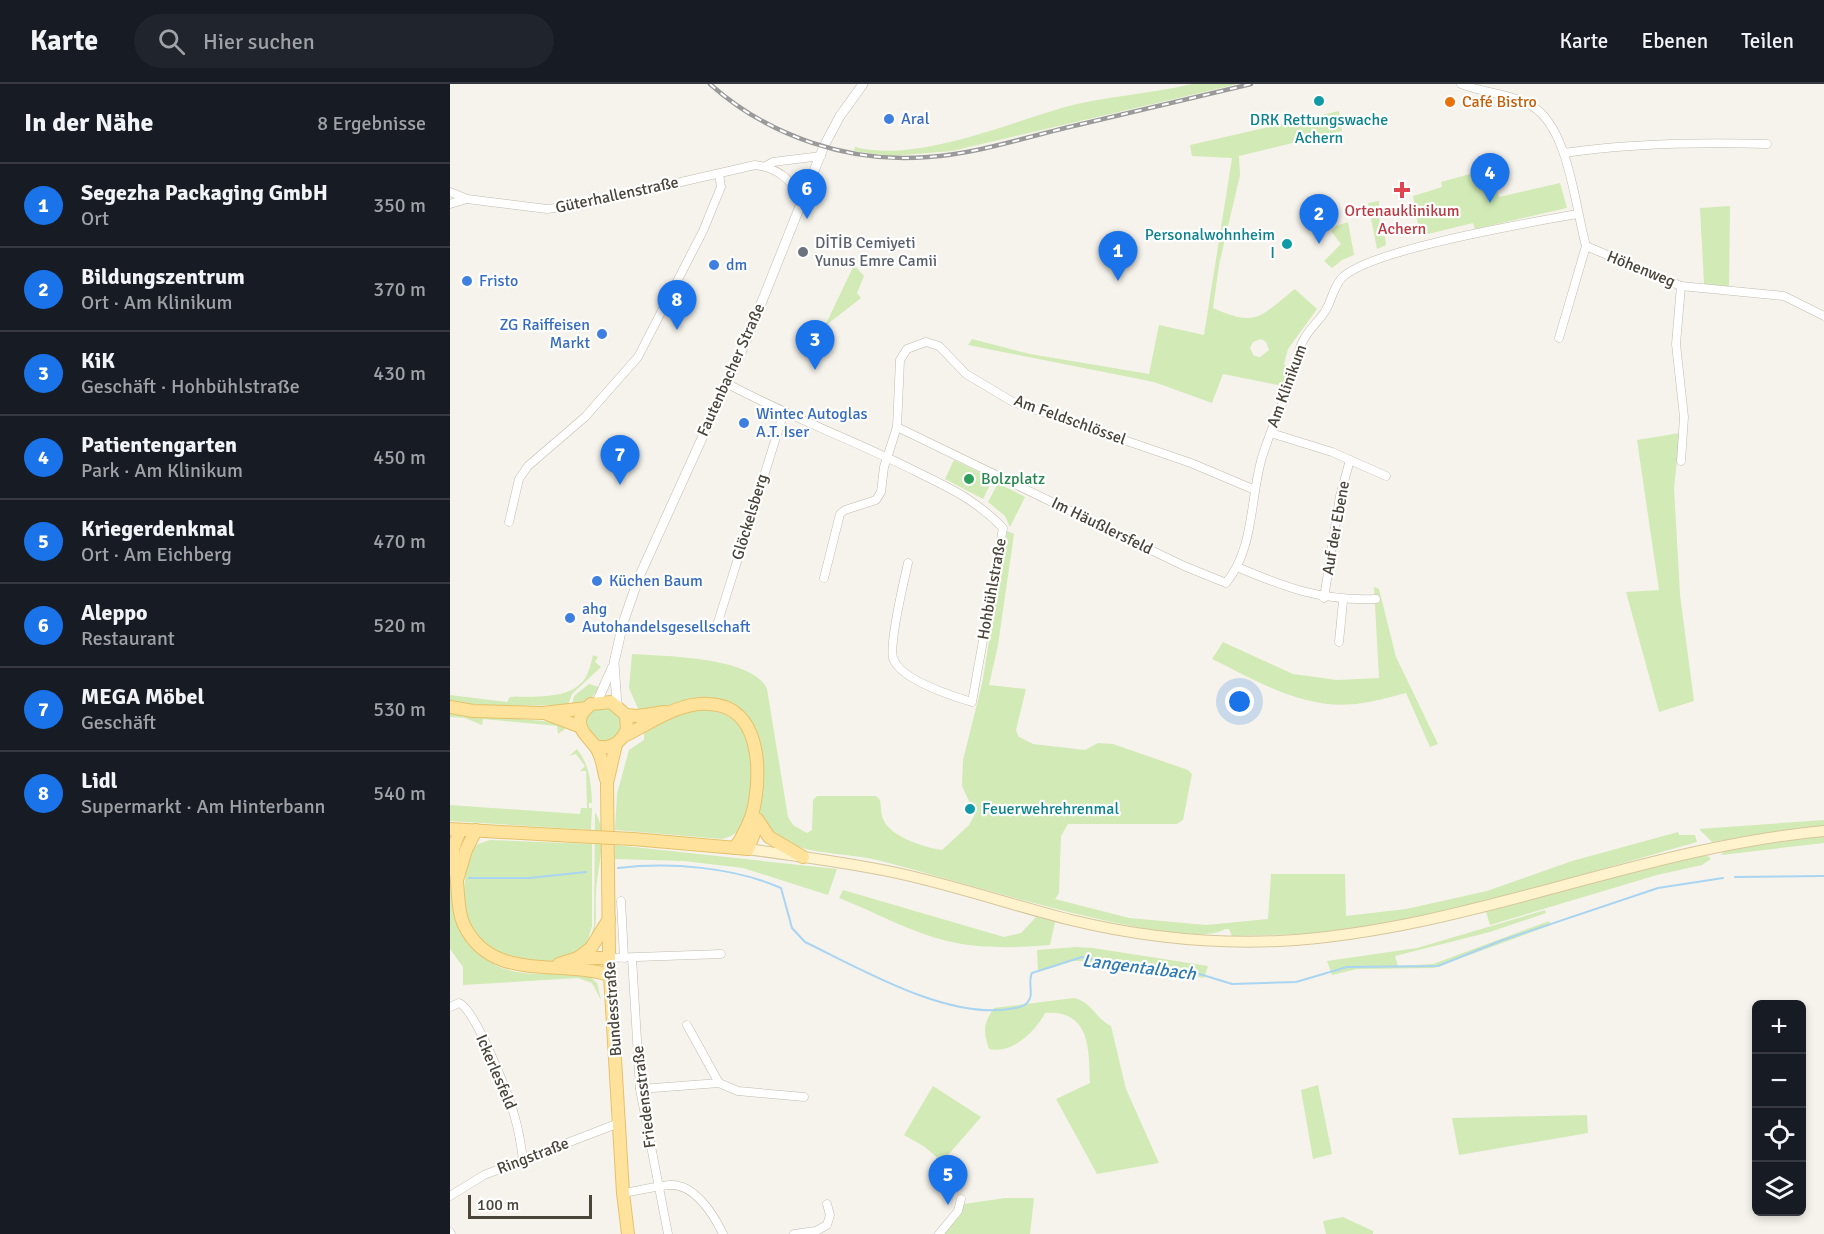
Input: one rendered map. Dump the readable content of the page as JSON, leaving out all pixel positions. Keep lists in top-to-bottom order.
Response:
{
  "streets": {
    "main road": ["Bundesstraße"],
    "street": [
      "Güterhallenstraße",
      "Höhenweg",
      "Fautenbacher Straße",
      "Am Klinikum",
      "Am Feldschlössel",
      "Glöckelsberg",
      "Im Häußlersfeld",
      "Auf der Ebene",
      "Hohbühlstraße",
      "Ickerlesfeld",
      "Friedensstraße",
      "Ringstraße"
    ]
  },
  "crossings": [
    ["Güterhallenstraße", "Fautenbacher Straße"],
    ["Fautenbacher Straße", "Hohbühlstraße"],
    ["Am Klinikum", "Am Feldschlössel"],
    ["Am Klinikum", "Im Häußlersfeld"],
    ["Am Klinikum", "Auf der Ebene"],
    ["Am Feldschlössel", "Im Häußlersfeld"],
    ["Am Feldschlössel", "Hohbühlstraße"],
    ["Glöckelsberg", "Hohbühlstraße"],
    ["Bundesstraße", "Ringstraße"],
    ["Ickerlesfeld", "Ringstraße"]
  ],
  "water": ["Langentalbach"],
  "places": {
    "other": [
      "DRK Rettungswache Achern",
      "Café Bistro",
      "Aral",
      "Personalwohnheim I",
      "DİTİB Cemiyeti Yunus Emre Camii",
      "dm",
      "Fristo",
      "ZG Raiffeisen Markt",
      "Wintec Autoglas A.T. Iser",
      "Bolzplatz",
      "Küchen Baum",
      "ahg Autohandelsgesellschaft",
      "Feuerwehrehrenmal"
    ],
    "health": ["Ortenauklinikum Achern"]
  },
  "scale_bar": "100 m",
  "page": {
    "header": "Karte",
    "search": "Hier suchen",
    "nav": ["Karte", "Ebenen", "Teilen"],
    "heading": ["In der Nähe", "8 Ergebnisse"],
    "pins": [
      "4",
      "6",
      "2",
      "1",
      "8",
      "3",
      "7",
      "5"
    ],
    "list": [
      {
        "mark": "1",
        "name": "Segezha Packaging GmbH",
        "note": "Ort",
        "value": "350 m"
      },
      {
        "mark": "2",
        "name": "Bildungszentrum",
        "note": "Ort · Am Klinikum",
        "value": "370 m"
      },
      {
        "mark": "3",
        "name": "KiK",
        "note": "Geschäft · Hohbühlstraße",
        "value": "430 m"
      },
      {
        "mark": "4",
        "name": "Patientengarten",
        "note": "Park · Am Klinikum",
        "value": "450 m"
      },
      {
        "mark": "5",
        "name": "Kriegerdenkmal",
        "note": "Ort · Am Eichberg",
        "value": "470 m"
      },
      {
        "mark": "6",
        "name": "Aleppo",
        "note": "Restaurant",
        "value": "520 m"
      },
      {
        "mark": "7",
        "name": "MEGA Möbel",
        "note": "Geschäft",
        "value": "530 m"
      },
      {
        "mark": "8",
        "name": "Lidl",
        "note": "Supermarkt · Am Hinterbann",
        "value": "540 m"
      }
    ],
    "map_buttons": ["+", "−"],
    "scale": "100 m"
  }
}
